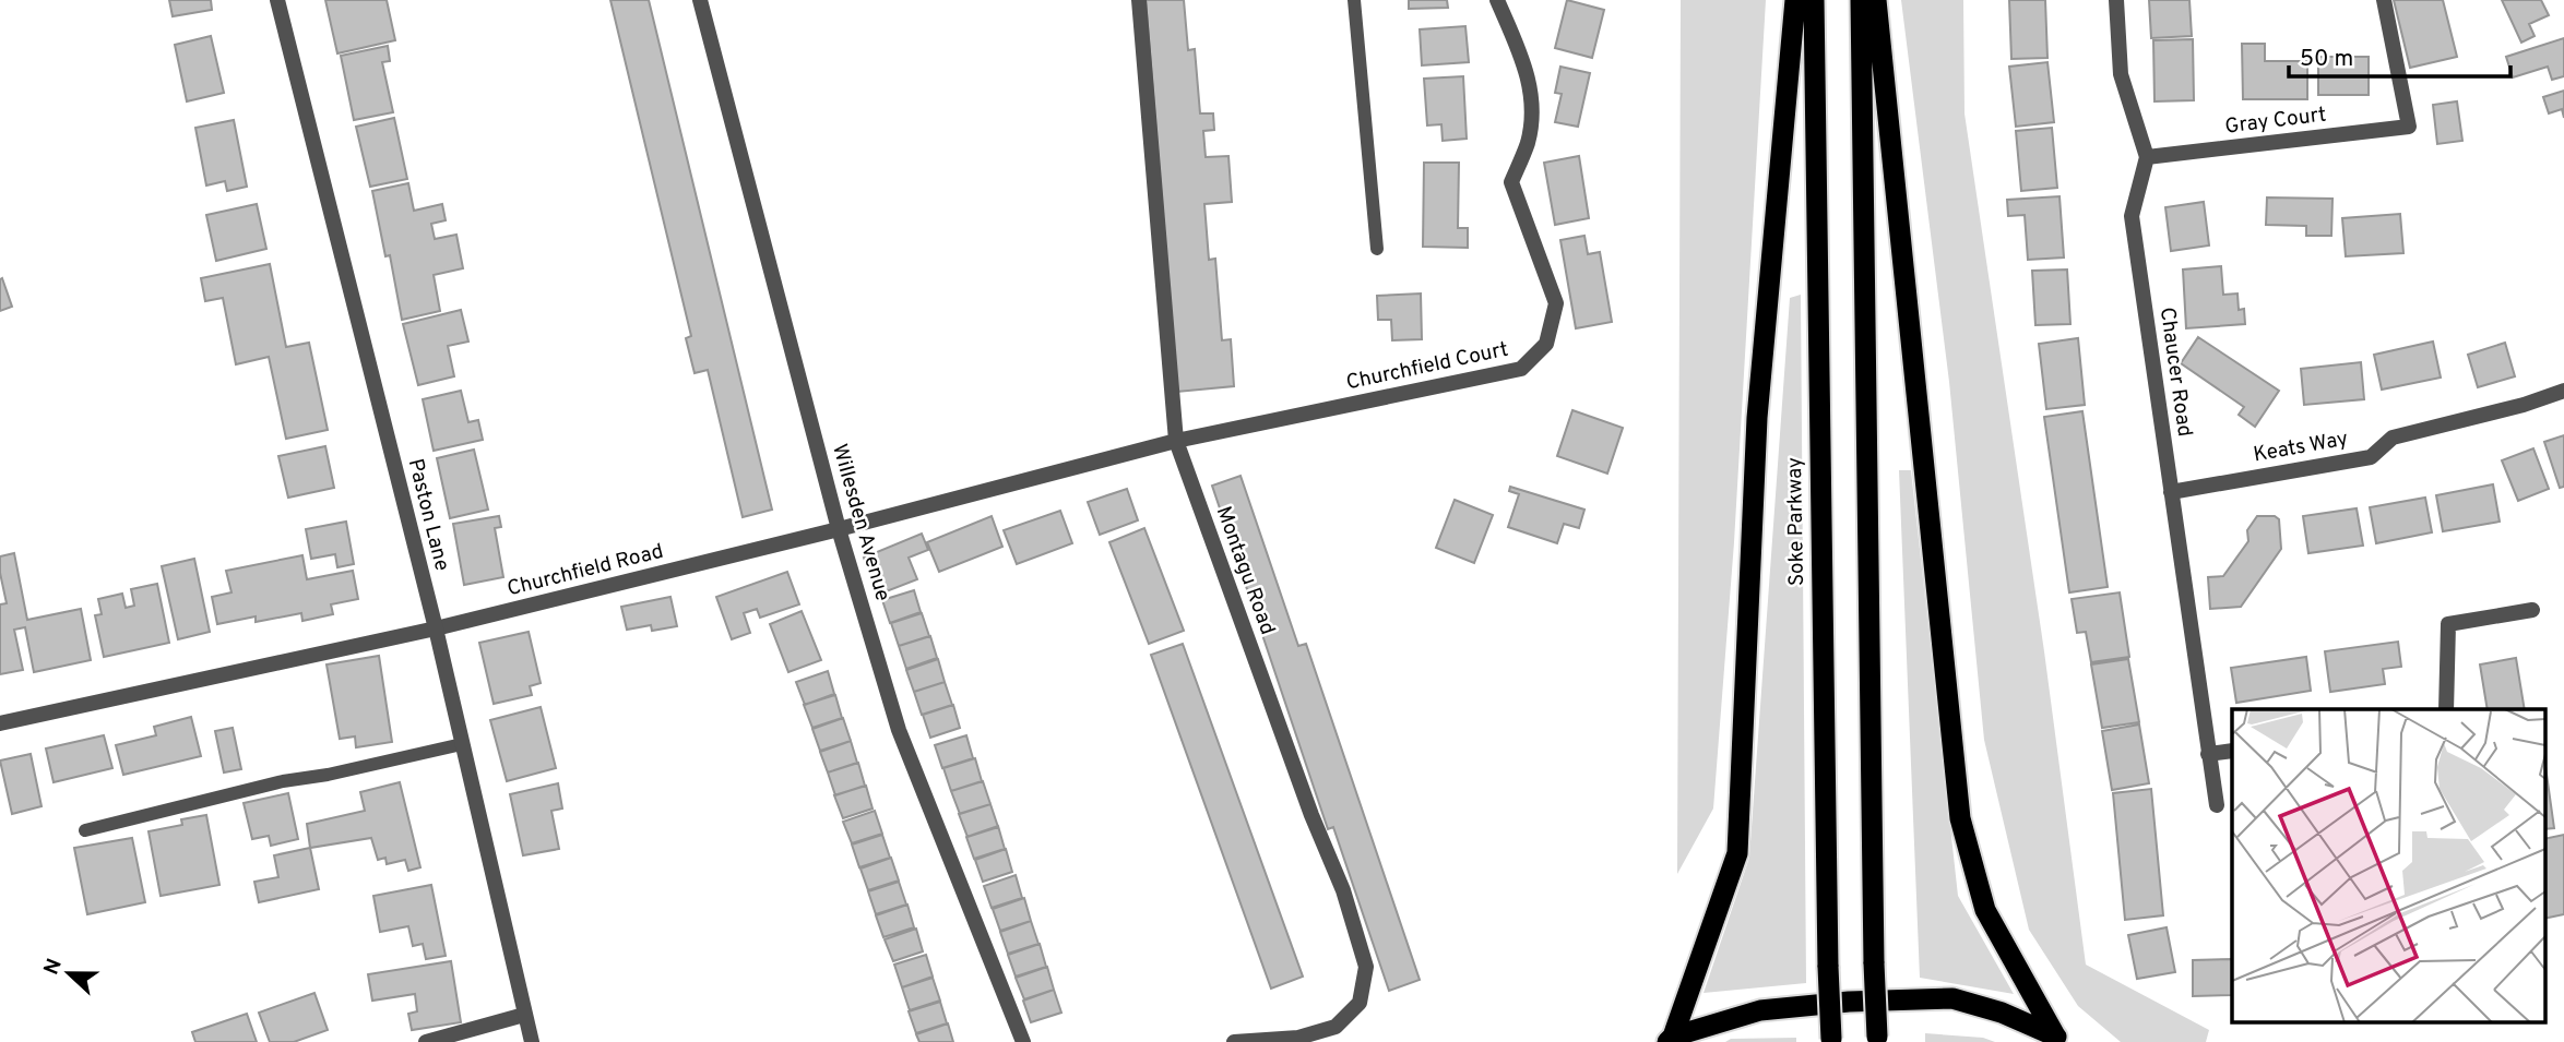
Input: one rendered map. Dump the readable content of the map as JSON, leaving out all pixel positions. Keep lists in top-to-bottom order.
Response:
{
  "streets": {
    "highway": ["Soke Parkway"],
    "street": [
      "Gray Court",
      "Churchfield Court",
      "Chaucer Road",
      "Keats Way",
      "Paston Lane",
      "Willesden Avenue",
      "Churchfield Road",
      "Montagu Road"
    ]
  },
  "crossings": [
    ["Gray Court", "Chaucer Road"],
    ["Churchfield Court", "Churchfield Road"],
    ["Churchfield Court", "Montagu Road"],
    ["Chaucer Road", "Keats Way"],
    ["Paston Lane", "Churchfield Road"],
    ["Willesden Avenue", "Churchfield Road"],
    ["Churchfield Road", "Montagu Road"]
  ],
  "scale_bar": "50 m",
  "north": "left"
}
